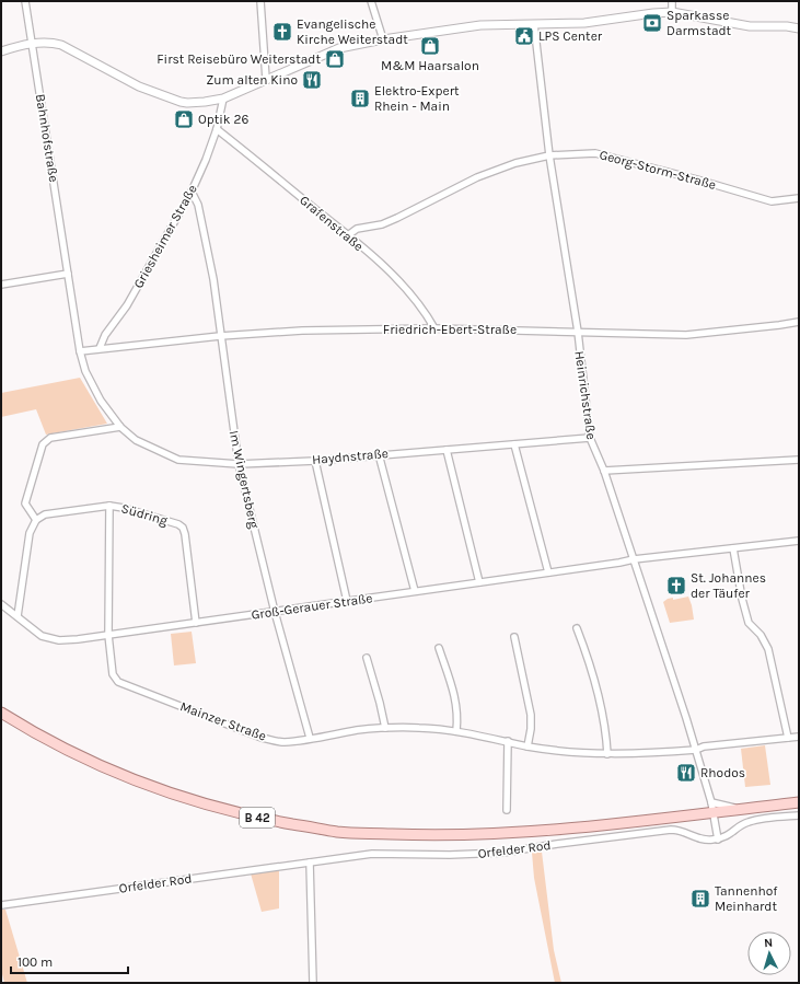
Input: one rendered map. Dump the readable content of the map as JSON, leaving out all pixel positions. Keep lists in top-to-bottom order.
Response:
{
  "streets": {
    "main road": ["B 42"],
    "street": [
      "Bahnhofstraße",
      "Georg-Storm-Straße",
      "Grafenstraße",
      "Griesheimer Straße",
      "Friedrich-Ebert-Straße",
      "Heinrichstraße",
      "Haydnstraße",
      "Im Wingertsberg",
      "Südring",
      "Groß-Gerauer Straße",
      "Mainzer Straße",
      "Orfelder Rod"
    ]
  },
  "crossings": [
    ["Bahnhofstraße", "Haydnstraße"],
    ["Georg-Storm-Straße", "Grafenstraße"],
    ["Georg-Storm-Straße", "Heinrichstraße"],
    ["Grafenstraße", "Griesheimer Straße"],
    ["Grafenstraße", "Friedrich-Ebert-Straße"],
    ["Griesheimer Straße", "Friedrich-Ebert-Straße"],
    ["Griesheimer Straße", "Im Wingertsberg"],
    ["Friedrich-Ebert-Straße", "Heinrichstraße"],
    ["Friedrich-Ebert-Straße", "Im Wingertsberg"],
    ["Heinrichstraße", "Haydnstraße"],
    ["Heinrichstraße", "Groß-Gerauer Straße"],
    ["Heinrichstraße", "Mainzer Straße"],
    ["Heinrichstraße", "B 42"],
    ["Haydnstraße", "Im Wingertsberg"],
    ["Im Wingertsberg", "Groß-Gerauer Straße"],
    ["Im Wingertsberg", "Mainzer Straße"],
    ["Südring", "Groß-Gerauer Straße"],
    ["Südring", "Mainzer Straße"],
    ["Groß-Gerauer Straße", "Mainzer Straße"]
  ],
  "places": {
    "bank": ["Sparkasse Darmstadt"],
    "church": ["Evangelische Kirche Weiterstadt", "St. Johannes der Täufer"],
    "public building": ["LPS Center"],
    "shop": ["M&M Haarsalon", "First Reisebüro Weiterstadt", "Optik 26"],
    "restaurant": ["Zum alten Kino", "Rhodos"],
    "building": ["Elektro-Expert Rhein - Main", "Tannenhof Meinhardt"]
  },
  "scale_bar": "100 m",
  "north": "top"
}
